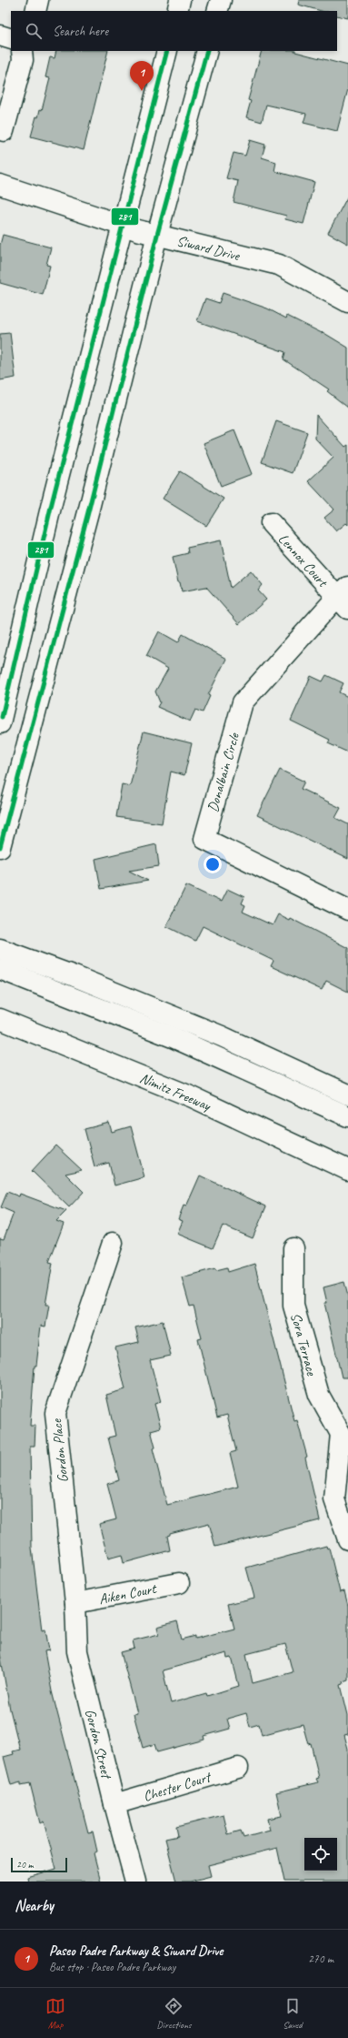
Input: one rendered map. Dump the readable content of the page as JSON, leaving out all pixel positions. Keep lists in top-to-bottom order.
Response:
{
  "streets": {
    "main road": [
      "Siward Drive",
      "Lennox Court",
      "Donalbain Circle",
      "Nimitz Freeway",
      "Sora Terrace",
      "Gordon Place",
      "Aiken Court",
      "Gordon Street",
      "Chester Court"
    ]
  },
  "crossings": [
    ["Lennox Court", "Donalbain Circle"],
    ["Gordon Place", "Aiken Court"],
    ["Gordon Place", "Gordon Street"],
    ["Aiken Court", "Gordon Street"],
    ["Gordon Street", "Chester Court"]
  ],
  "lines": ["transit line 281"],
  "scale_bar": "20 m",
  "page": {
    "search": "Search here",
    "pins": "1",
    "scale": "20 m",
    "heading": "Nearby",
    "list": [
      {
        "mark": "1",
        "name": "Paseo Padre Parkway & Siward Drive",
        "note": "Bus stop · Paseo Padre Parkway",
        "value": "270 m"
      }
    ],
    "nav": ["Map", "Directions", "Saved"]
  }
}
